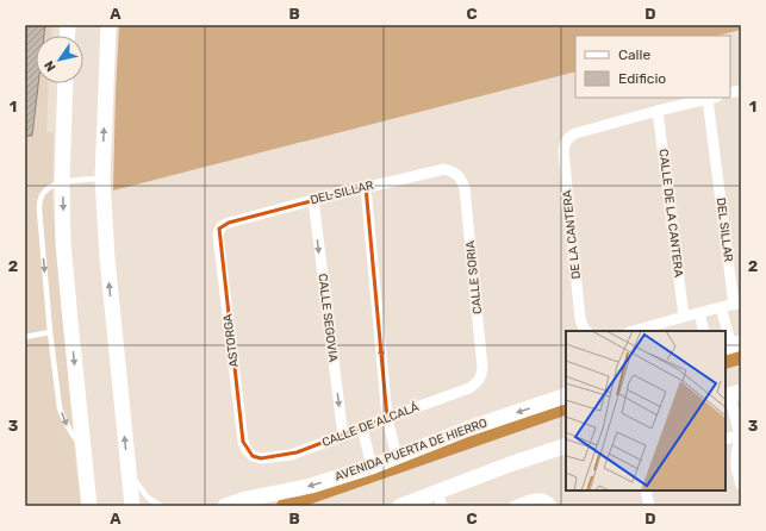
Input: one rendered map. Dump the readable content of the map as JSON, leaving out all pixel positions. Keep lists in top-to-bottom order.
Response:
{
  "streets": {
    "street": [
      "DEL SILLAR",
      "CALLE DE LA CANTERA",
      "DE LA CANTERA",
      "CALLE SORIA",
      "CALLE SEGOVIA",
      "ASTORGA",
      "CALLE DE ALCALÁ",
      "AVENIDA PUERTA DE HIERRO"
    ]
  },
  "crossings": [
    ["DEL SILLAR", "CALLE SORIA"],
    ["DEL SILLAR", "CALLE SEGOVIA"],
    ["DEL SILLAR", "ASTORGA"],
    ["CALLE DE LA CANTERA", "DE LA CANTERA"],
    ["CALLE SORIA", "CALLE DE ALCALÁ"],
    ["CALLE SEGOVIA", "CALLE DE ALCALÁ"],
    ["ASTORGA", "CALLE DE ALCALÁ"]
  ],
  "legend": ["Calle", "Edificio"],
  "north": "bottom left",
  "grid": {
    "columns": [
      "A",
      "B",
      "C",
      "D"
    ],
    "rows": ["1", "2", "3"]
  }
}
